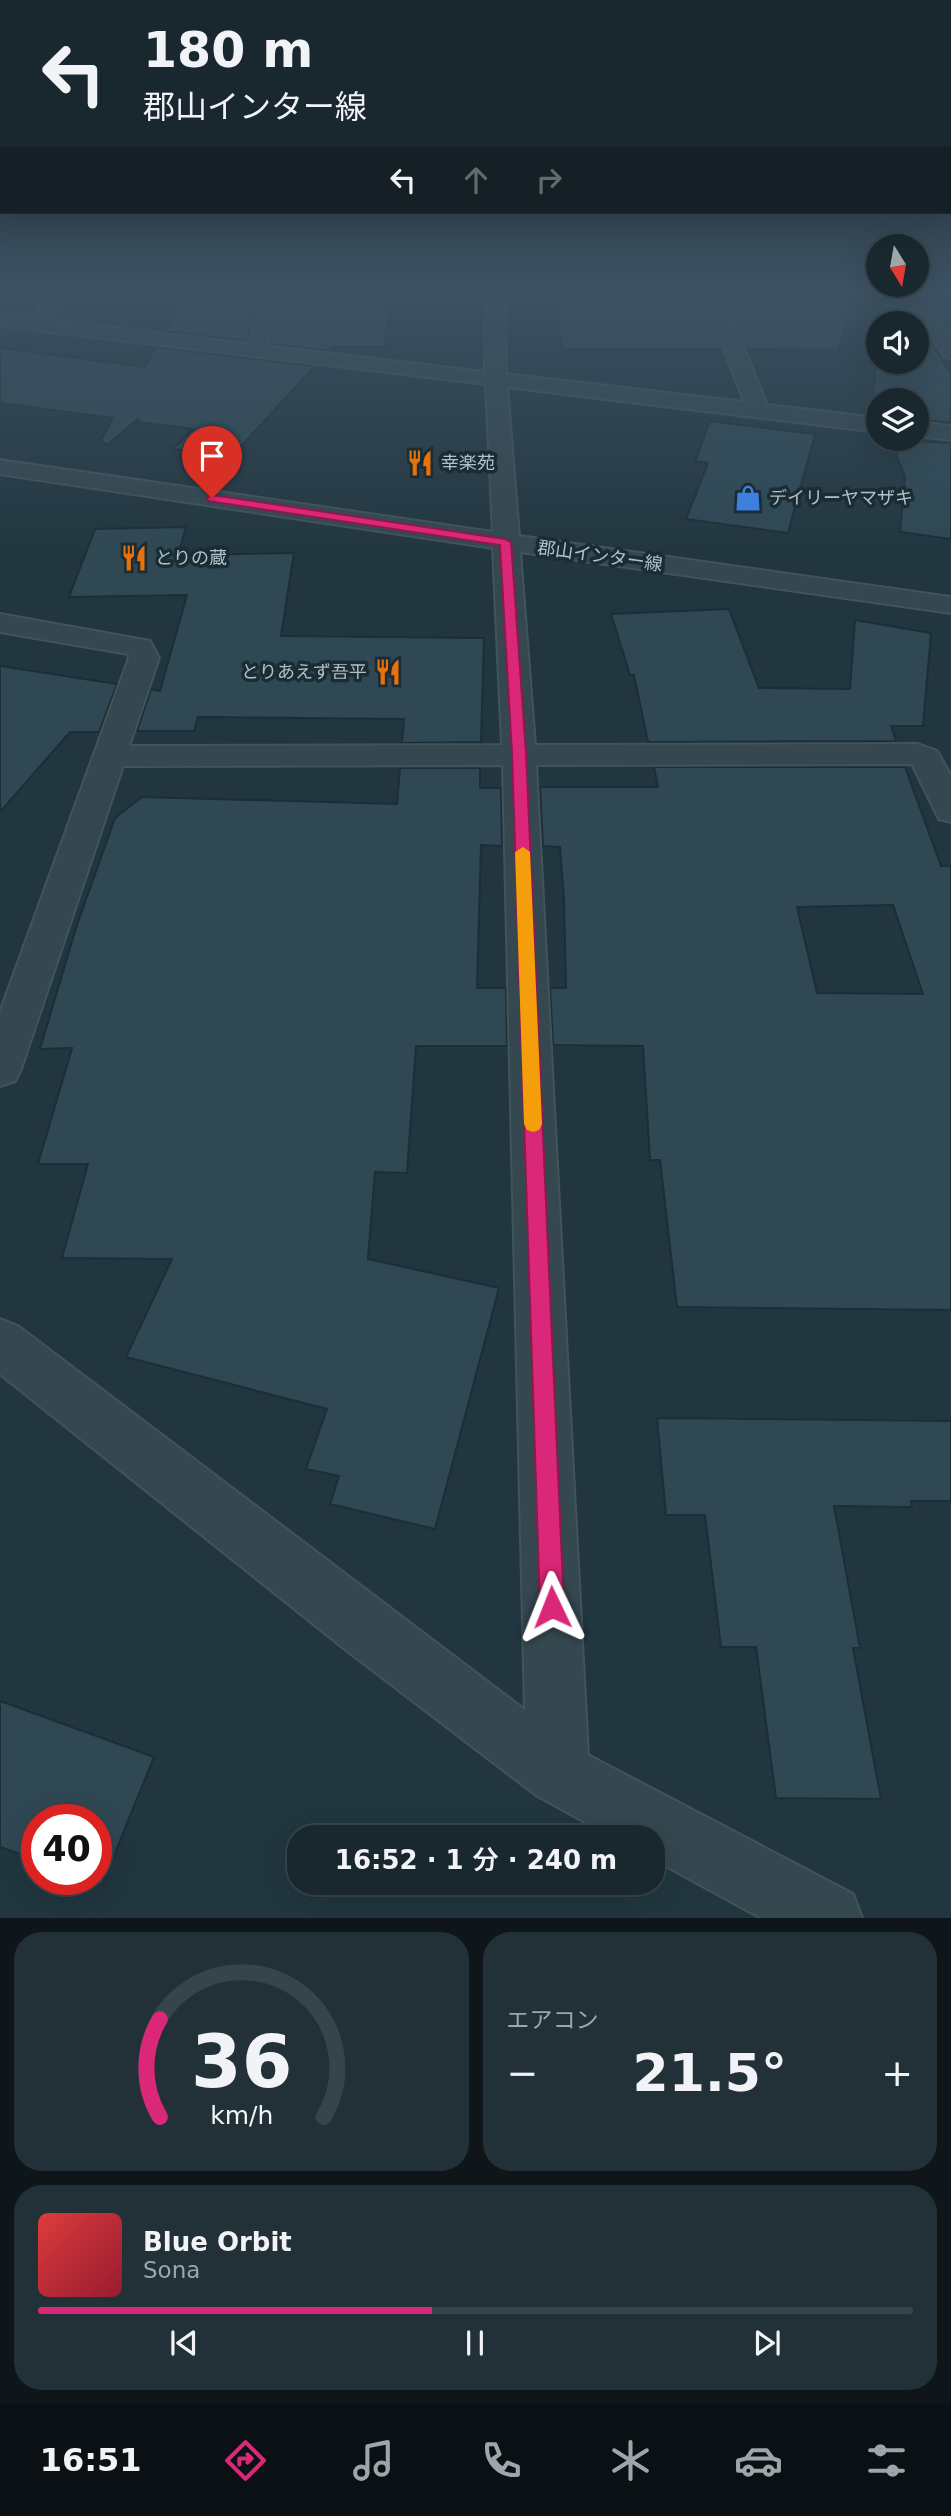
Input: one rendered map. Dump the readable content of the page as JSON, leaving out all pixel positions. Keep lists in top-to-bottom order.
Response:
{
  "streets": {
    "street": ["郡山インター線"]
  },
  "places": {
    "restaurant": ["幸楽苑", "とりの蔵", "とりあえず吾平"],
    "shop": ["デイリーヤマザキ"]
  },
  "north": "bottom",
  "page": {
    "turn": ["180 m", "郡山インター線"],
    "limit": "40",
    "trip": "16:52 · 1 分 · 240 m",
    "tile": "エアコン",
    "heat": ["−", "21.5°", "+"],
    "song": ["Blue Orbit", "Sona"],
    "tabs": "16:51",
    "gauge": ["36", "km/h"]
  }
}
